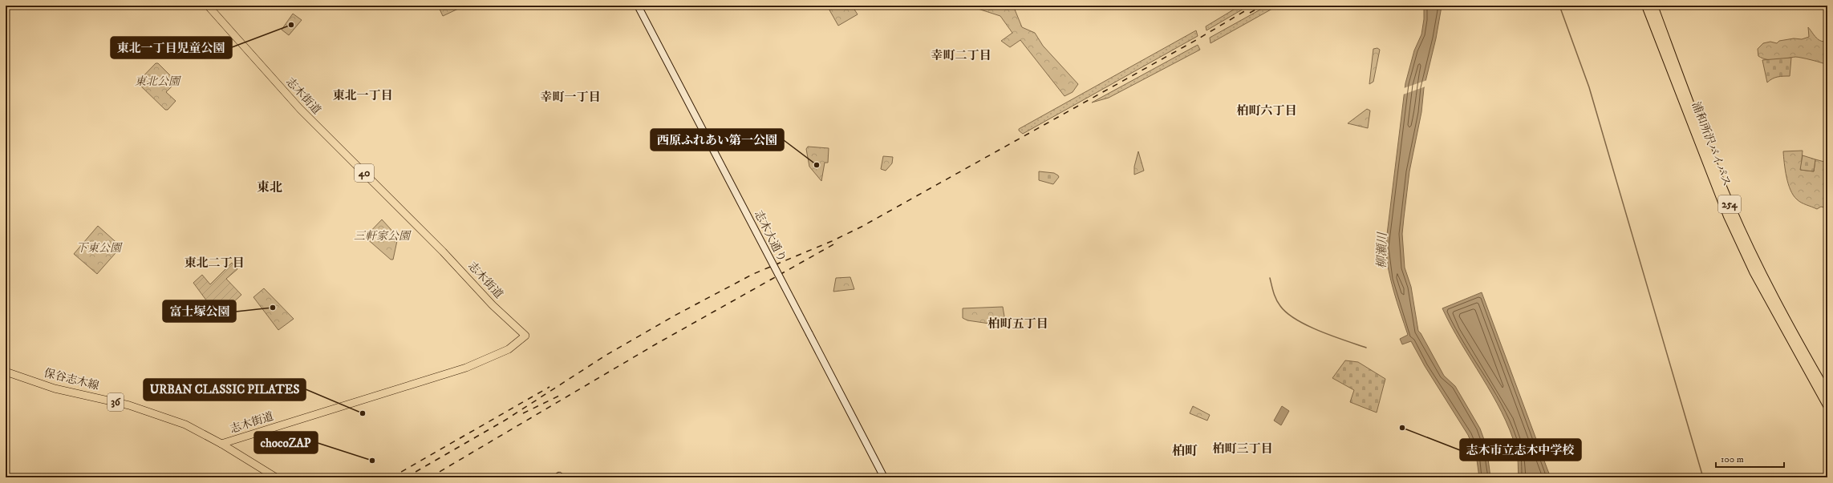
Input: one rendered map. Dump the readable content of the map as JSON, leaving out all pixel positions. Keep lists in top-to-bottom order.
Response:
{
  "streets": {
    "highway": ["浦和所沢バイパス", "254"],
    "main road": [
      "志木街道",
      "40",
      "志木大通り",
      "保谷志木線",
      "36"
    ]
  },
  "crossings": [
    ["志木街道", "保谷志木線"],
    ["志木街道", "36"],
    ["保谷志木線", "36"]
  ],
  "districts": [
    "幸町二丁目",
    "東北一丁目",
    "幸町一丁目",
    "柏町六丁目",
    "東北",
    "東北二丁目",
    "柏町五丁目",
    "柏町三丁目",
    "柏町"
  ],
  "water": ["柳瀬川"],
  "parks": ["東北公園", "三軒家公園", "下東公園"],
  "places": [
    "東北一丁目児童公園",
    "西原ふれあい第一公園",
    "富士塚公園",
    "URBAN CLASSIC PILATES",
    "志木市立志木中学校",
    "chocoZAP"
  ],
  "scale_bar": "100 m"
}
